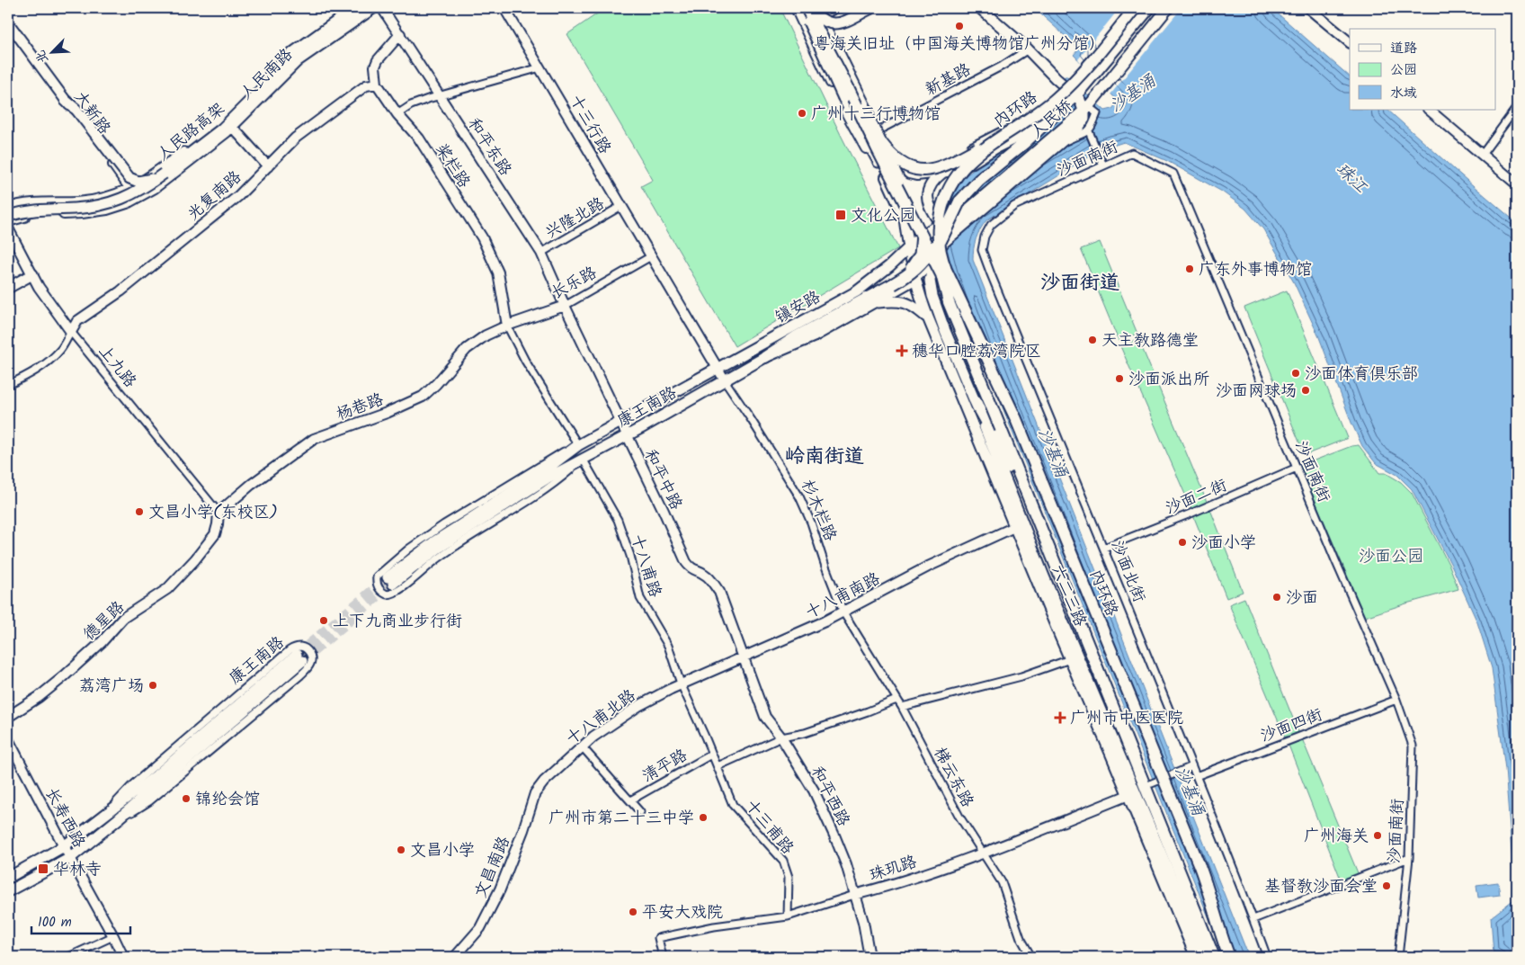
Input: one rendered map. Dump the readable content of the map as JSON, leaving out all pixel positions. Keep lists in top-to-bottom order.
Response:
{
  "streets": {
    "highway": ["内环路"],
    "main road": [
      "人民桥",
      "人民路高架",
      "镇安路",
      "康王南路",
      "六二三路"
    ],
    "street": [
      "人民南路",
      "新基路",
      "大新路",
      "十三行路",
      "和平东路",
      "沙面南街",
      "桨栏路",
      "光复南路",
      "兴隆北路",
      "长乐路",
      "上九路",
      "杨巷路",
      "和平中路",
      "沙面二街",
      "杉木栏路",
      "十八甫路",
      "沙面北街",
      "十八甫南路",
      "德星路",
      "十八甫北路",
      "沙面四街",
      "清平路",
      "梯云东路",
      "和平西路",
      "长寿西路",
      "十三甫路",
      "文昌南路",
      "珠玑路"
    ]
  },
  "crossings": [
    ["人民南路", "大新路"],
    ["人民桥", "镇安路"],
    ["人民桥", "六二三路"],
    ["十三行路", "兴隆北路"],
    ["十三行路", "长乐路"],
    ["和平东路", "兴隆北路"],
    ["和平东路", "长乐路"],
    ["和平东路", "和平中路"],
    ["沙面南街", "沙面二街"],
    ["沙面南街", "沙面北街"],
    ["沙面南街", "沙面四街"],
    ["桨栏路", "光复南路"],
    ["桨栏路", "长乐路"],
    ["桨栏路", "杨巷路"],
    ["光复南路", "上九路"],
    ["长乐路", "杨巷路"],
    ["长乐路", "和平中路"],
    ["镇安路", "康王南路"],
    ["镇安路", "杉木栏路"],
    ["镇安路", "六二三路"],
    ["上九路", "杨巷路"],
    ["上九路", "德星路"],
    ["杨巷路", "德星路"],
    ["康王南路", "和平中路"],
    ["康王南路", "杉木栏路"],
    ["康王南路", "十八甫路"],
    ["康王南路", "长寿西路"],
    ["和平中路", "十八甫南路"],
    ["和平中路", "和平西路"],
    ["沙面二街", "沙面北街"],
    ["杉木栏路", "十八甫南路"],
    ["杉木栏路", "梯云东路"],
    ["十八甫路", "十八甫南路"],
    ["十八甫路", "十八甫北路"],
    ["十八甫路", "十三甫路"],
    ["沙面北街", "沙面四街"],
    ["十八甫南路", "六二三路"],
    ["十八甫南路", "十八甫北路"],
    ["十八甫南路", "梯云东路"],
    ["十八甫南路", "和平西路"],
    ["十八甫南路", "十三甫路"],
    ["六二三路", "珠玑路"],
    ["十八甫北路", "十三甫路"],
    ["十八甫北路", "文昌南路"],
    ["清平路", "十三甫路"],
    ["梯云东路", "珠玑路"],
    ["和平西路", "珠玑路"],
    ["十三甫路", "珠玑路"]
  ],
  "districts": ["沙面街道", "岭南街道"],
  "water": ["沙基涌", "珠江"],
  "parks": ["沙面公园"],
  "places": {
    "other": [
      "粤海关旧址（中国海关博物馆广州分馆）",
      "广州十三行博物馆",
      "广东外事博物馆",
      "天主教路德堂",
      "沙面体育俱乐部",
      "沙面派出所",
      "沙面网球场",
      "文昌小学(东校区)",
      "沙面小学",
      "沙面",
      "上下九商业步行街",
      "荔湾广场",
      "锦纶会馆",
      "广州市第二十三中学",
      "广州海关",
      "文昌小学",
      "基督教沙面会堂",
      "平安大戏院"
    ],
    "transit": ["文化公园", "华林寺"],
    "health": ["穗华口腔荔湾院区", "广州市中医医院"]
  },
  "legend": ["道路", "公园", "水域"],
  "scale_bar": "100 m",
  "north": "bottom left"
}
